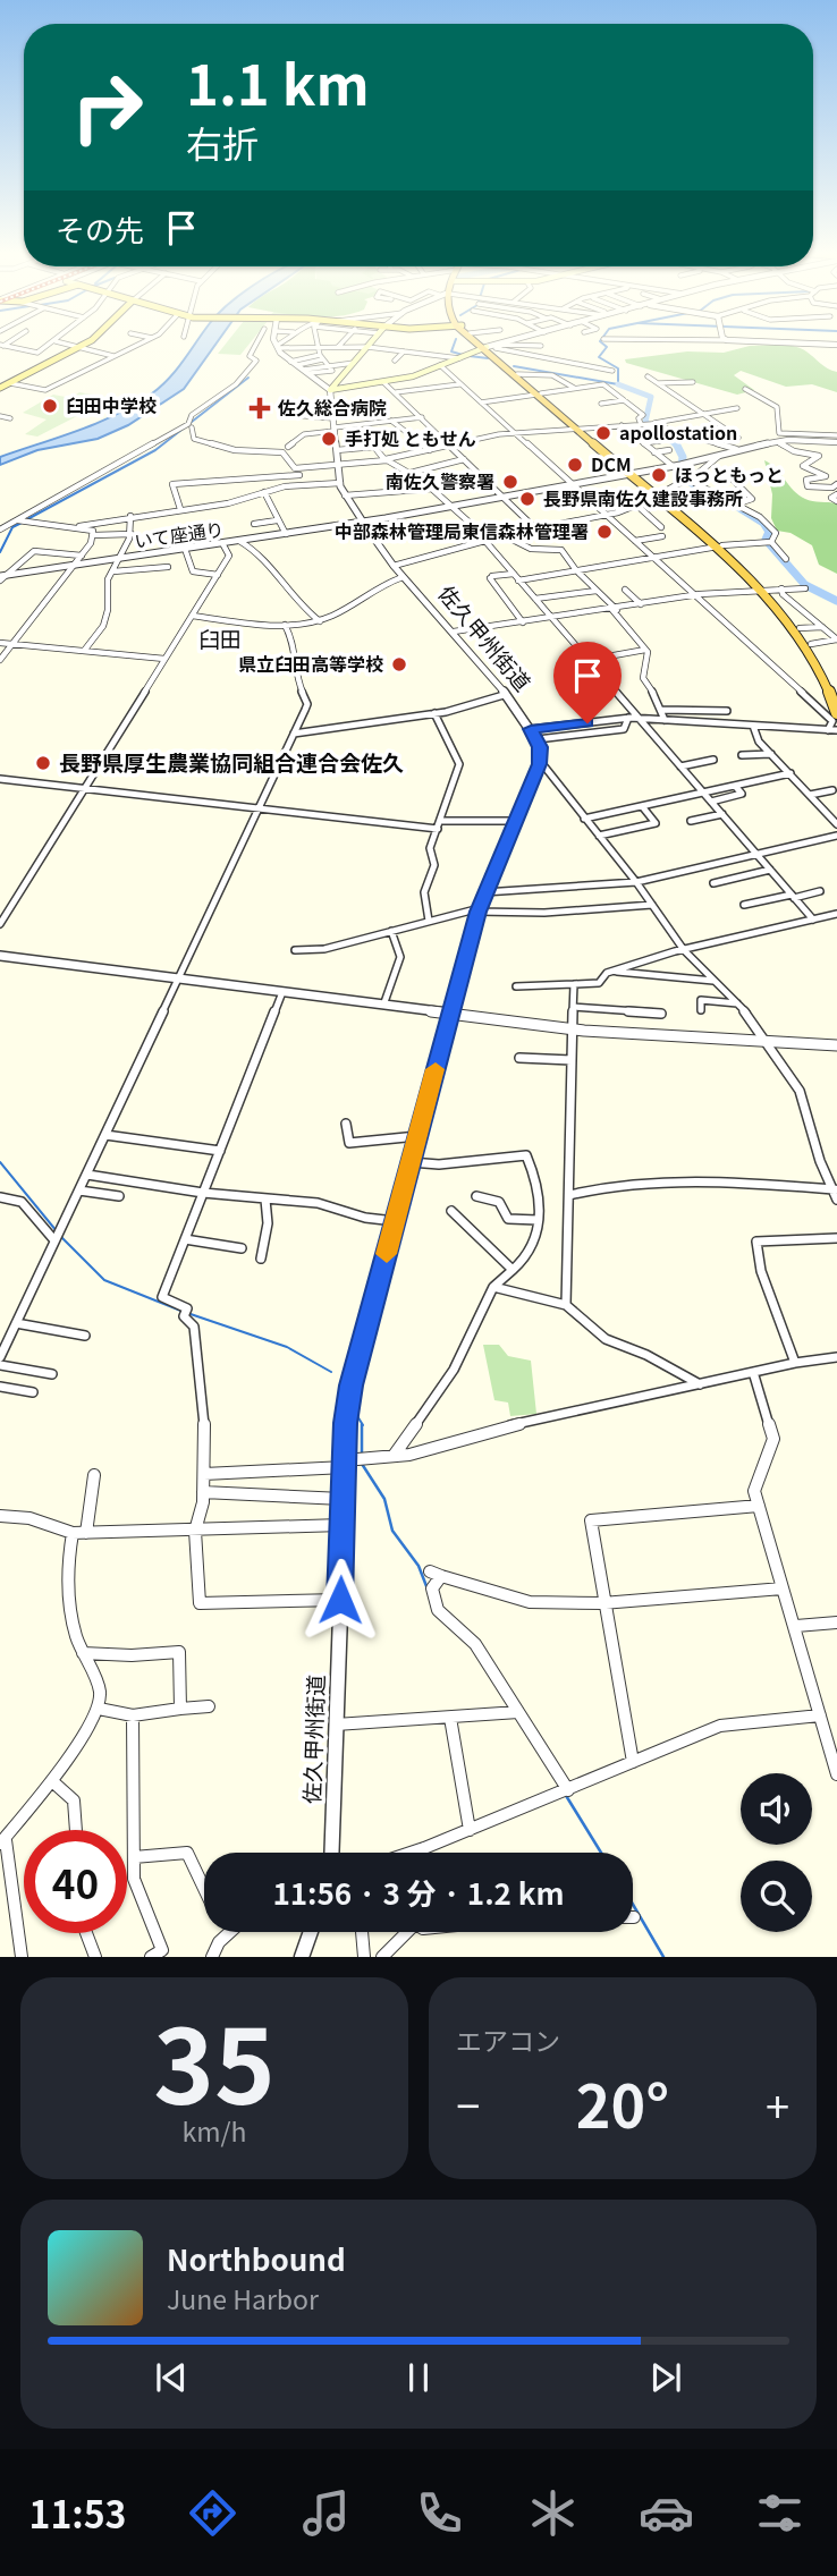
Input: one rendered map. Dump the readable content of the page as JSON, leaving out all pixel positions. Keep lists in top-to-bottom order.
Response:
{
  "streets": {
    "street": ["いて座通り", "佐久甲州街道"]
  },
  "crossings": [
    ["いて座通り", "佐久甲州街道"]
  ],
  "districts": ["臼田"],
  "places": {
    "other": [
      "臼田中学校",
      "apollostation",
      "手打処 ともせん",
      "DCM",
      "ほっともっと",
      "南佐久警察署",
      "長野県南佐久建設事務所",
      "中部森林管理局東信森林管理署",
      "県立臼田高等学校",
      "長野県厚生農業協同組合連合会佐久"
    ],
    "health": ["佐久総合病院"]
  },
  "page": {
    "turn": ["1.1 km", "右折"],
    "then": "その先",
    "limit": "40",
    "trip": "11:56 · 3 分 · 1.2 km",
    "tile": [
      ["35", "km/h"],
      "エアコン"
    ],
    "heat": ["−", "20°", "+"],
    "song": ["Northbound", "June Harbor"],
    "tabs": "11:53"
  }
}
